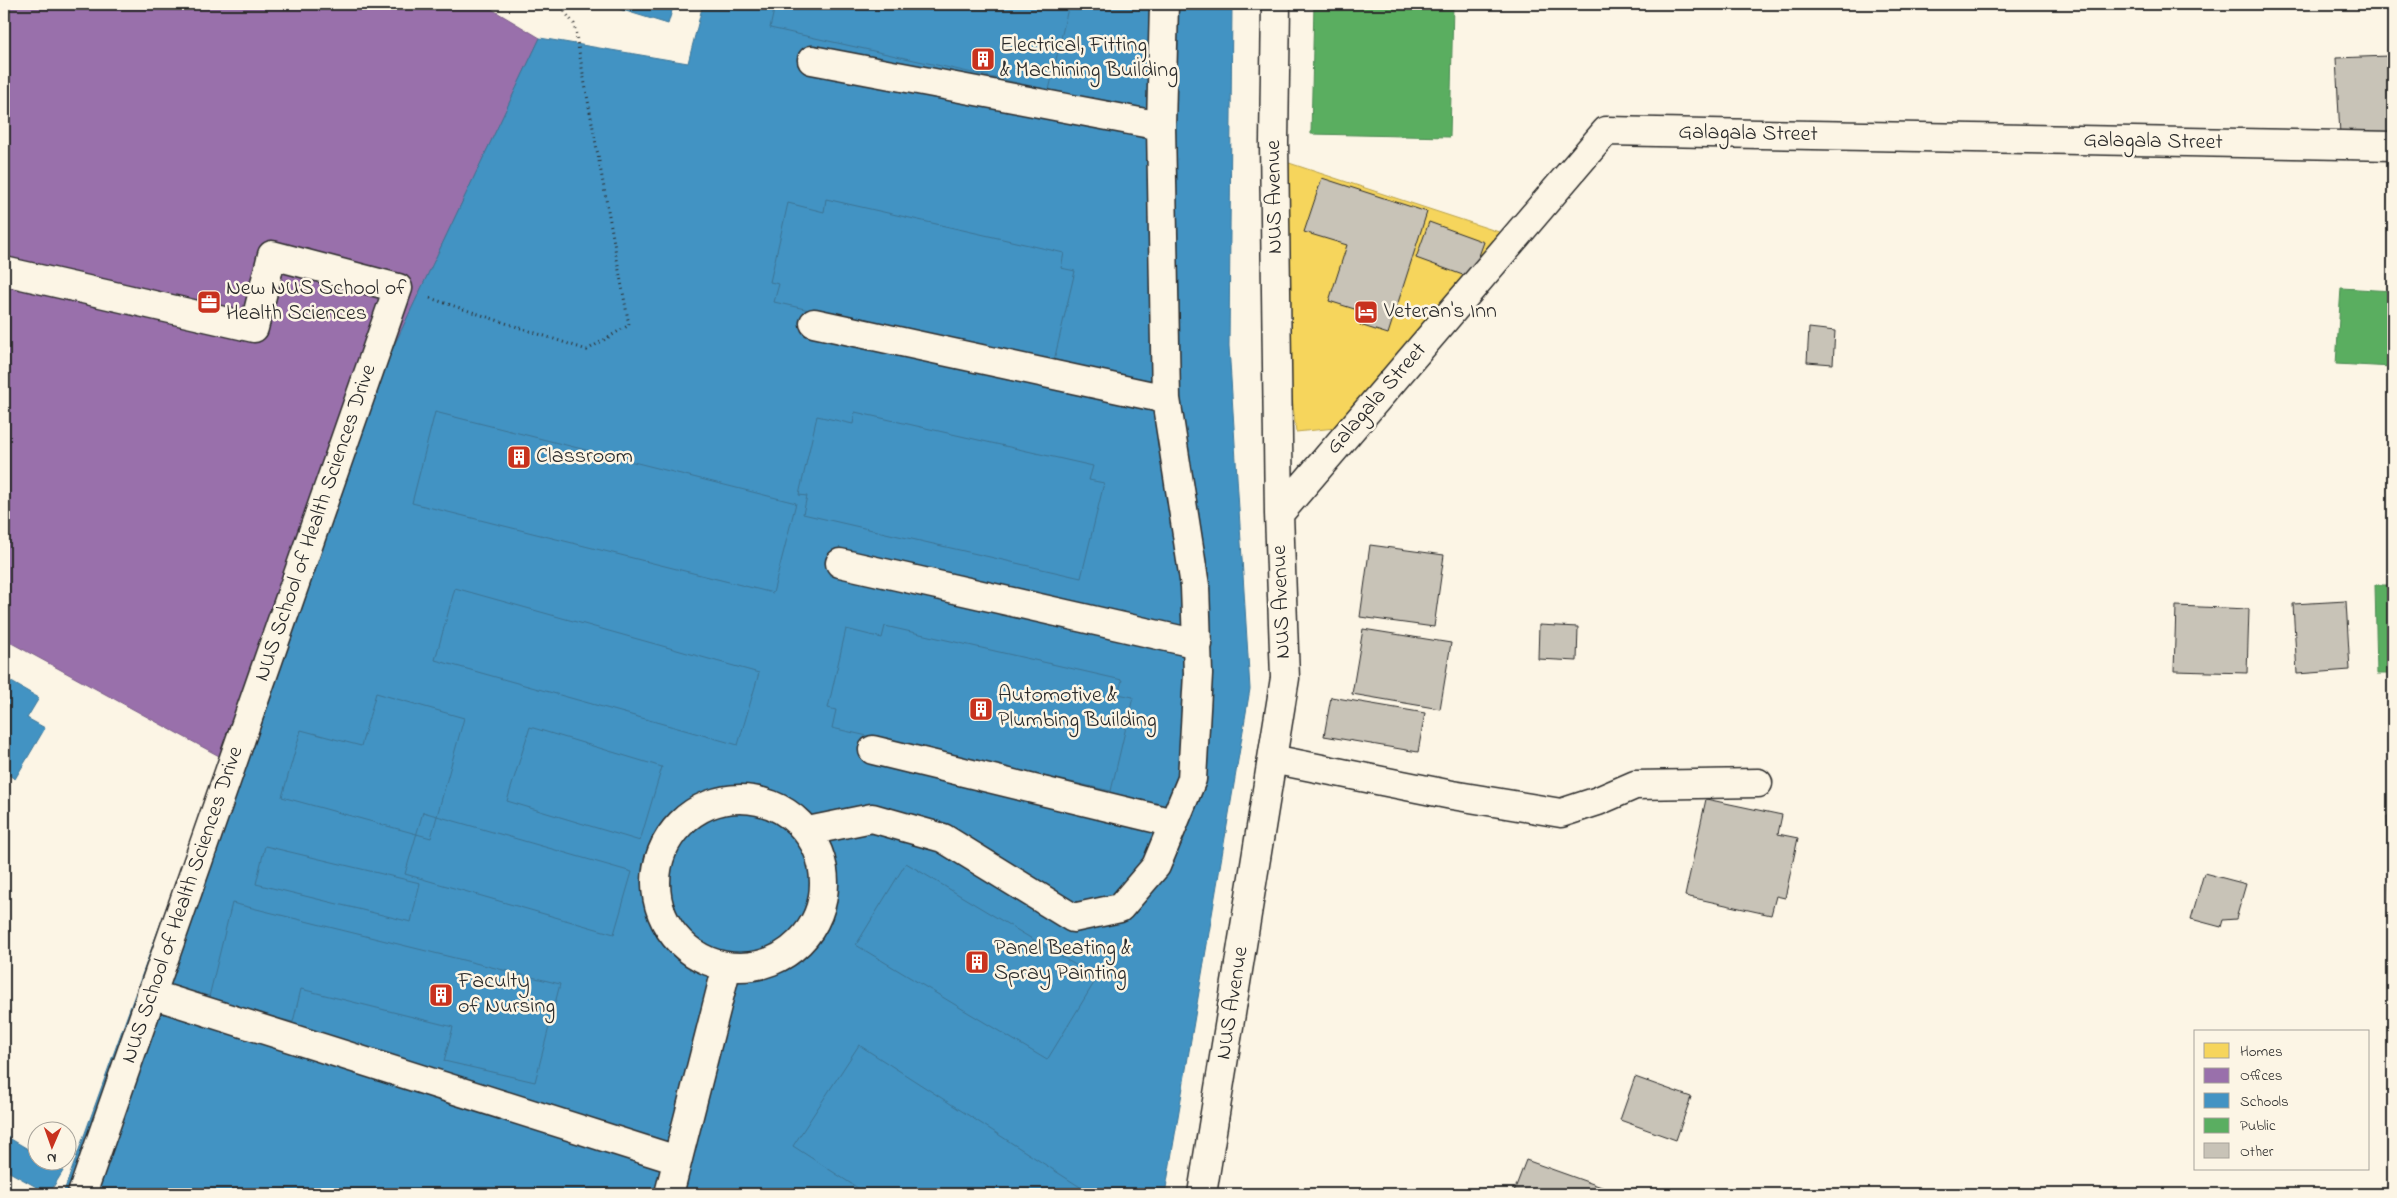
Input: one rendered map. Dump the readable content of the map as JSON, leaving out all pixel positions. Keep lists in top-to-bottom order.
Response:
{
  "streets": {
    "street": ["Galagala Street", "NUS Avenue", "NUS School of Health Sciences Drive"]
  },
  "crossings": [
    ["Galagala Street", "NUS Avenue"]
  ],
  "places": {
    "building": [
      "Electrical, Fitting & Machining Building",
      "Classroom",
      "Automotive & Plumbing Building",
      "Panel Beating & Spray Painting",
      "Faculty of Nursing"
    ],
    "office": ["New NUS School of Health Sciences"],
    "hotel": ["Veteran's Inn"]
  },
  "legend": [
    "Homes",
    "Offices",
    "Schools",
    "Public",
    "Other"
  ],
  "north": "bottom"
}
